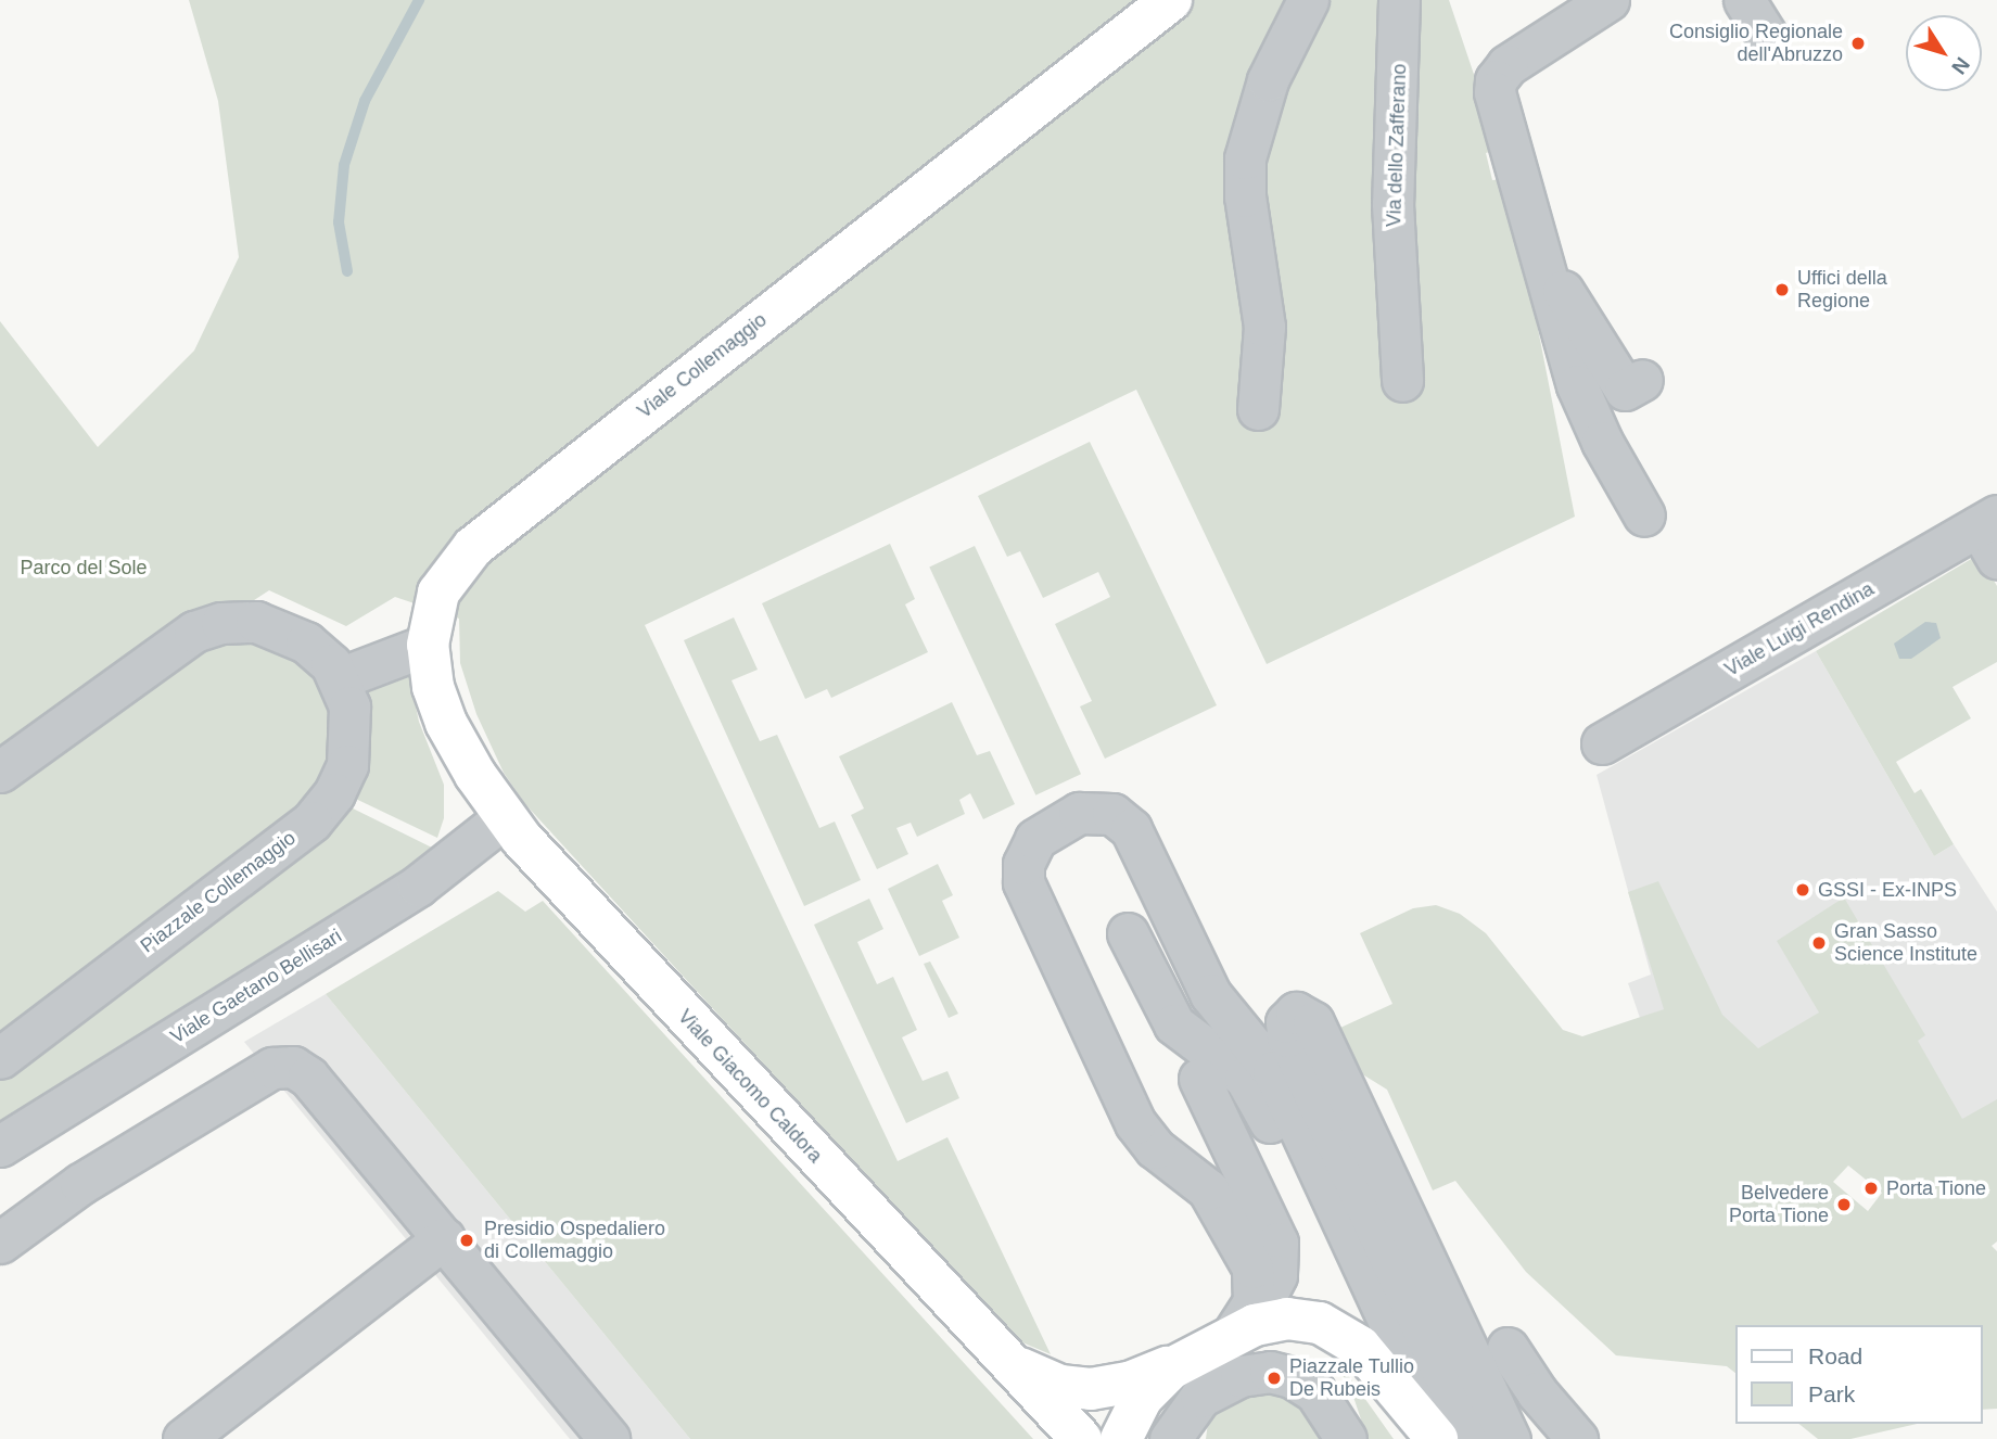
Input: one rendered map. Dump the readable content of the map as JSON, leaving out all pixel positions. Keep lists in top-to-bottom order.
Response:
{
  "streets": {
    "main road": ["Viale Collemaggio", "Viale Giacomo Caldora"],
    "street": [
      "Via dello Zafferano",
      "Viale Luigi Rendina",
      "Piazzale Collemaggio",
      "Viale Gaetano Bellisari"
    ]
  },
  "crossings": [
    ["Viale Collemaggio", "Viale Gaetano Bellisari"],
    ["Viale Collemaggio", "Viale Giacomo Caldora"],
    ["Viale Gaetano Bellisari", "Viale Giacomo Caldora"]
  ],
  "parks": ["Parco del Sole"],
  "places": [
    "Consiglio Regionale dell'Abruzzo",
    "Uffici della Regione",
    "GSSI - Ex-INPS",
    "Gran Sasso Science Institute",
    "Porta Tione",
    "Belvedere Porta Tione",
    "Presidio Ospedaliero di Collemaggio",
    "Piazzale Tullio De Rubeis"
  ],
  "legend": ["Road", "Park"],
  "north": "bottom right"
}
